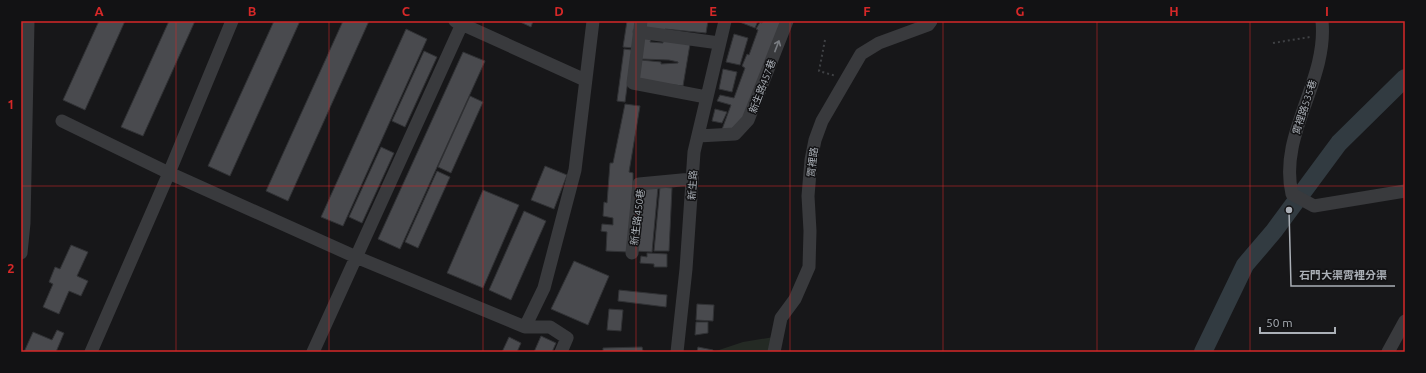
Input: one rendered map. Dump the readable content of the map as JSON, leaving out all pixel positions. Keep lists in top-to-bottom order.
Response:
{
  "streets": {
    "street": [
      "新生路457巷",
      "霄裡路535巷",
      "霄裡路",
      "新生路",
      "新生路450巷"
    ]
  },
  "crossings": [
    ["新生路457巷", "新生路"],
    ["新生路", "新生路450巷"]
  ],
  "one_way": ["新生路457巷"],
  "places": ["石門大渠霄裡分渠"],
  "scale_bar": "50 m",
  "grid": {
    "columns": [
      "A",
      "B",
      "C",
      "D",
      "E",
      "F",
      "G",
      "H",
      "I"
    ],
    "rows": ["1", "2"]
  }
}
